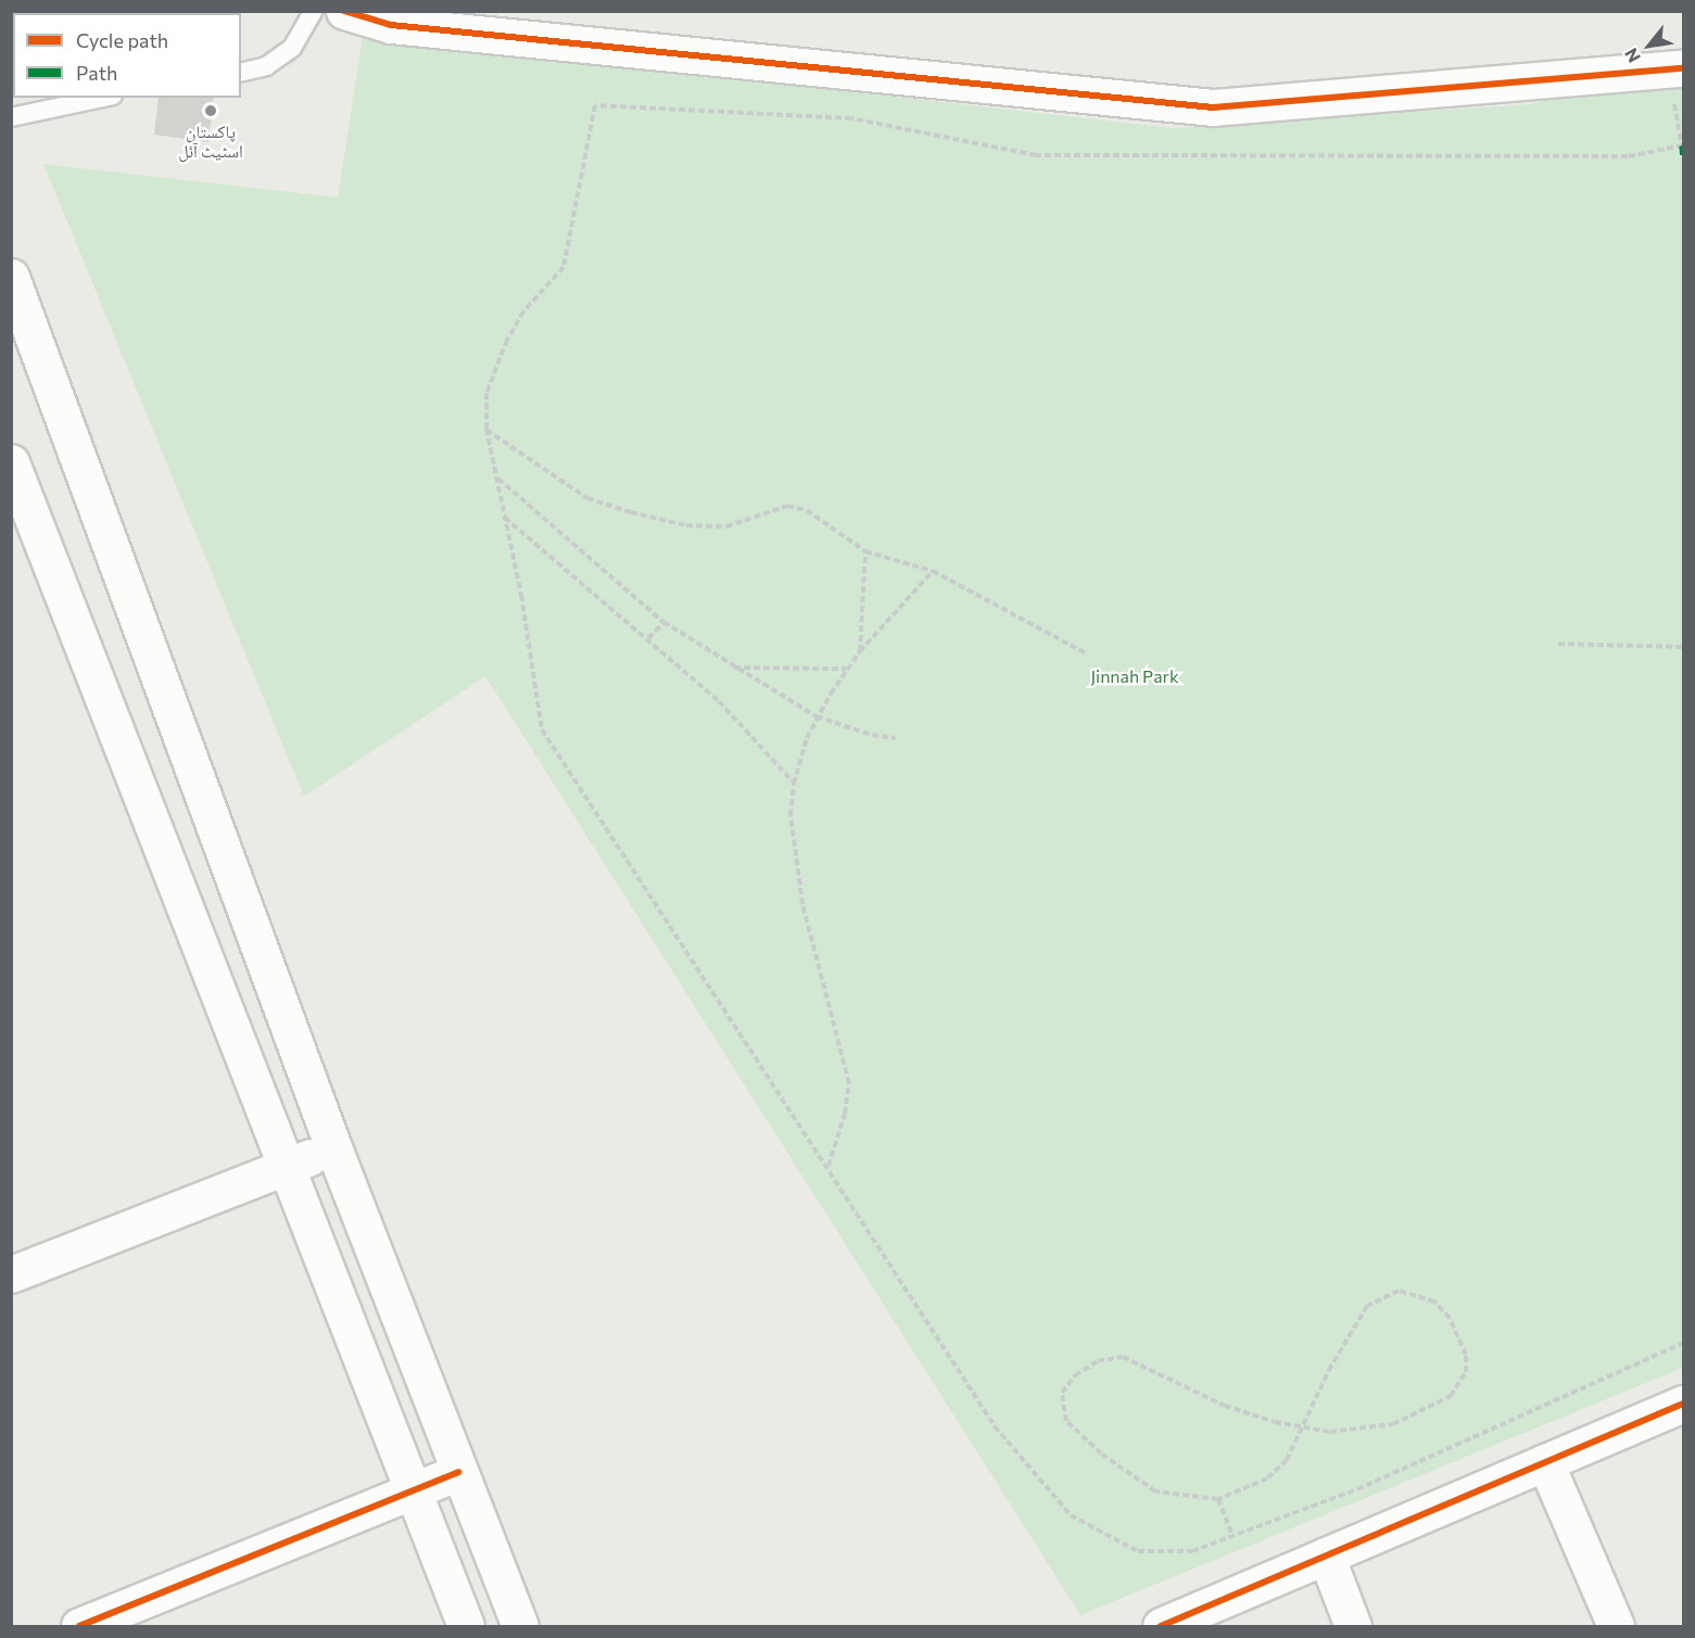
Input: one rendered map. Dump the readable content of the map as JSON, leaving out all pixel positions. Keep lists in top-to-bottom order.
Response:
{
  "parks": ["Jinnah Park"],
  "places": ["پاکستان اسٹیٹ آئل"],
  "legend": ["Cycle path", "Path"],
  "north": "bottom left"
}
